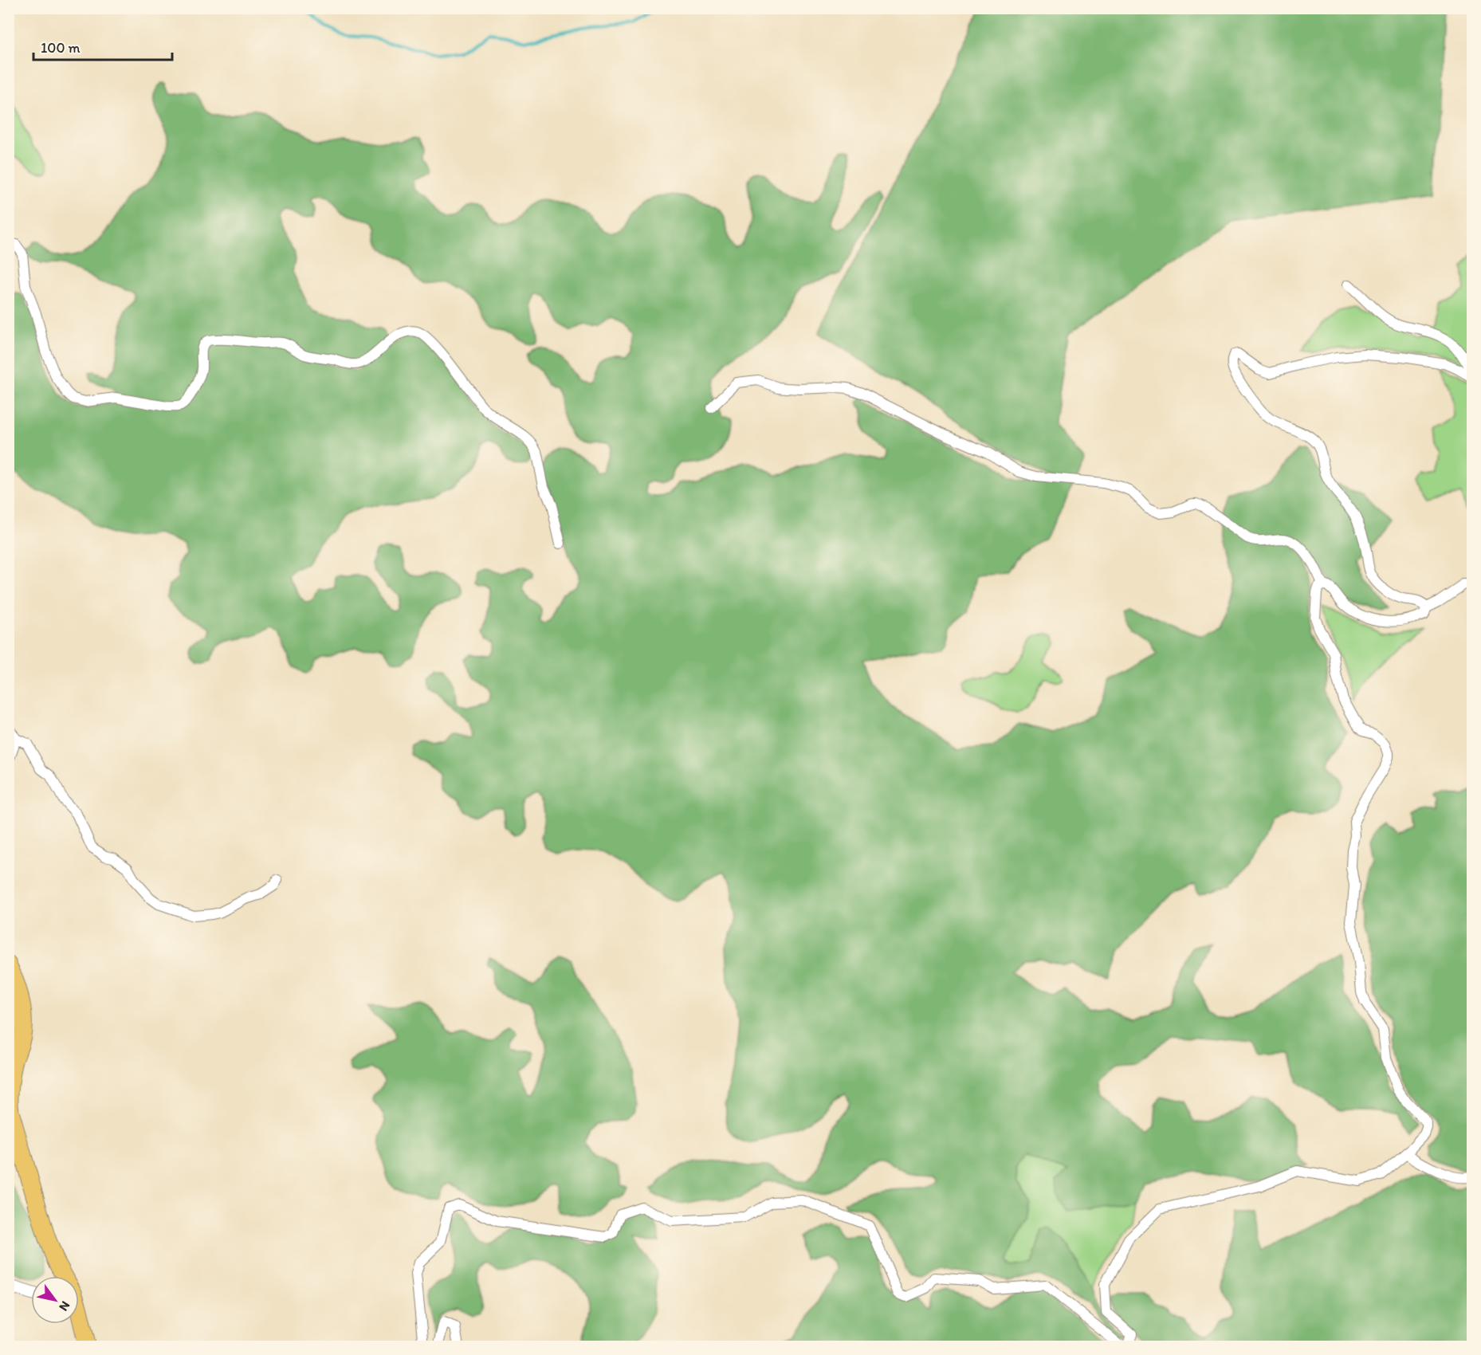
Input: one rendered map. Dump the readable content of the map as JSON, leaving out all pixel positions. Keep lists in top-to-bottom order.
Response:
{
  "scale_bar": "100 m",
  "north": "bottom right"
}
